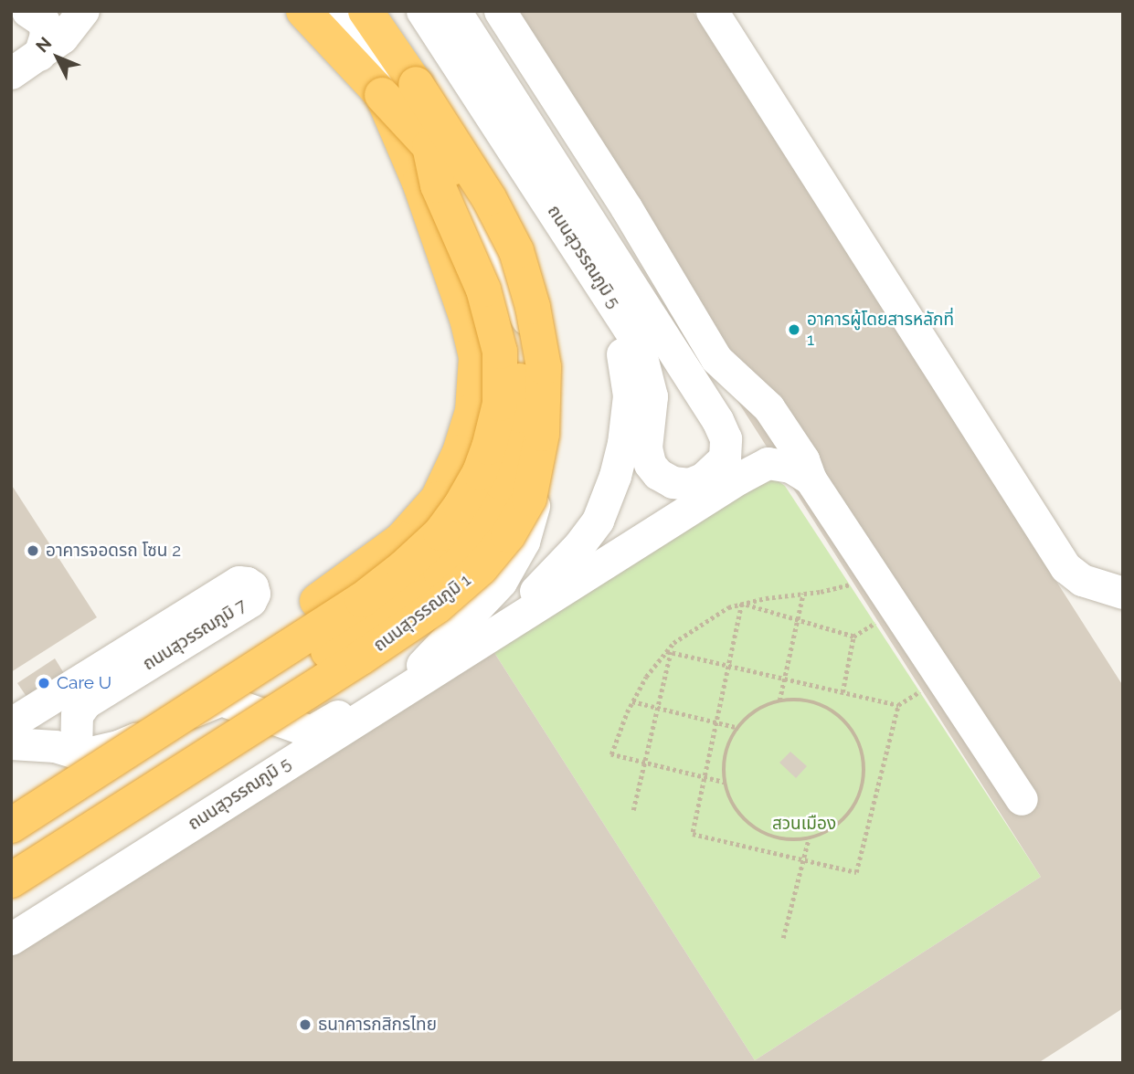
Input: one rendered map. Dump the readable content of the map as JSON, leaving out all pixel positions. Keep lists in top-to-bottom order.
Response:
{
  "streets": {
    "highway": ["ถนนสุวรรณภูมิ 1"],
    "street": ["ถนนสุวรรณภูมิ 5", "ถนนสุวรรณภูมิ 7"]
  },
  "parks": ["สวนเมือง"],
  "places": [
    "อาคารผู้โดยสารหลักที่ 1",
    "อาคารจอดรถ โซน 2",
    "Care U",
    "ธนาคารกสิกรไทย"
  ],
  "north": "top left"
}
